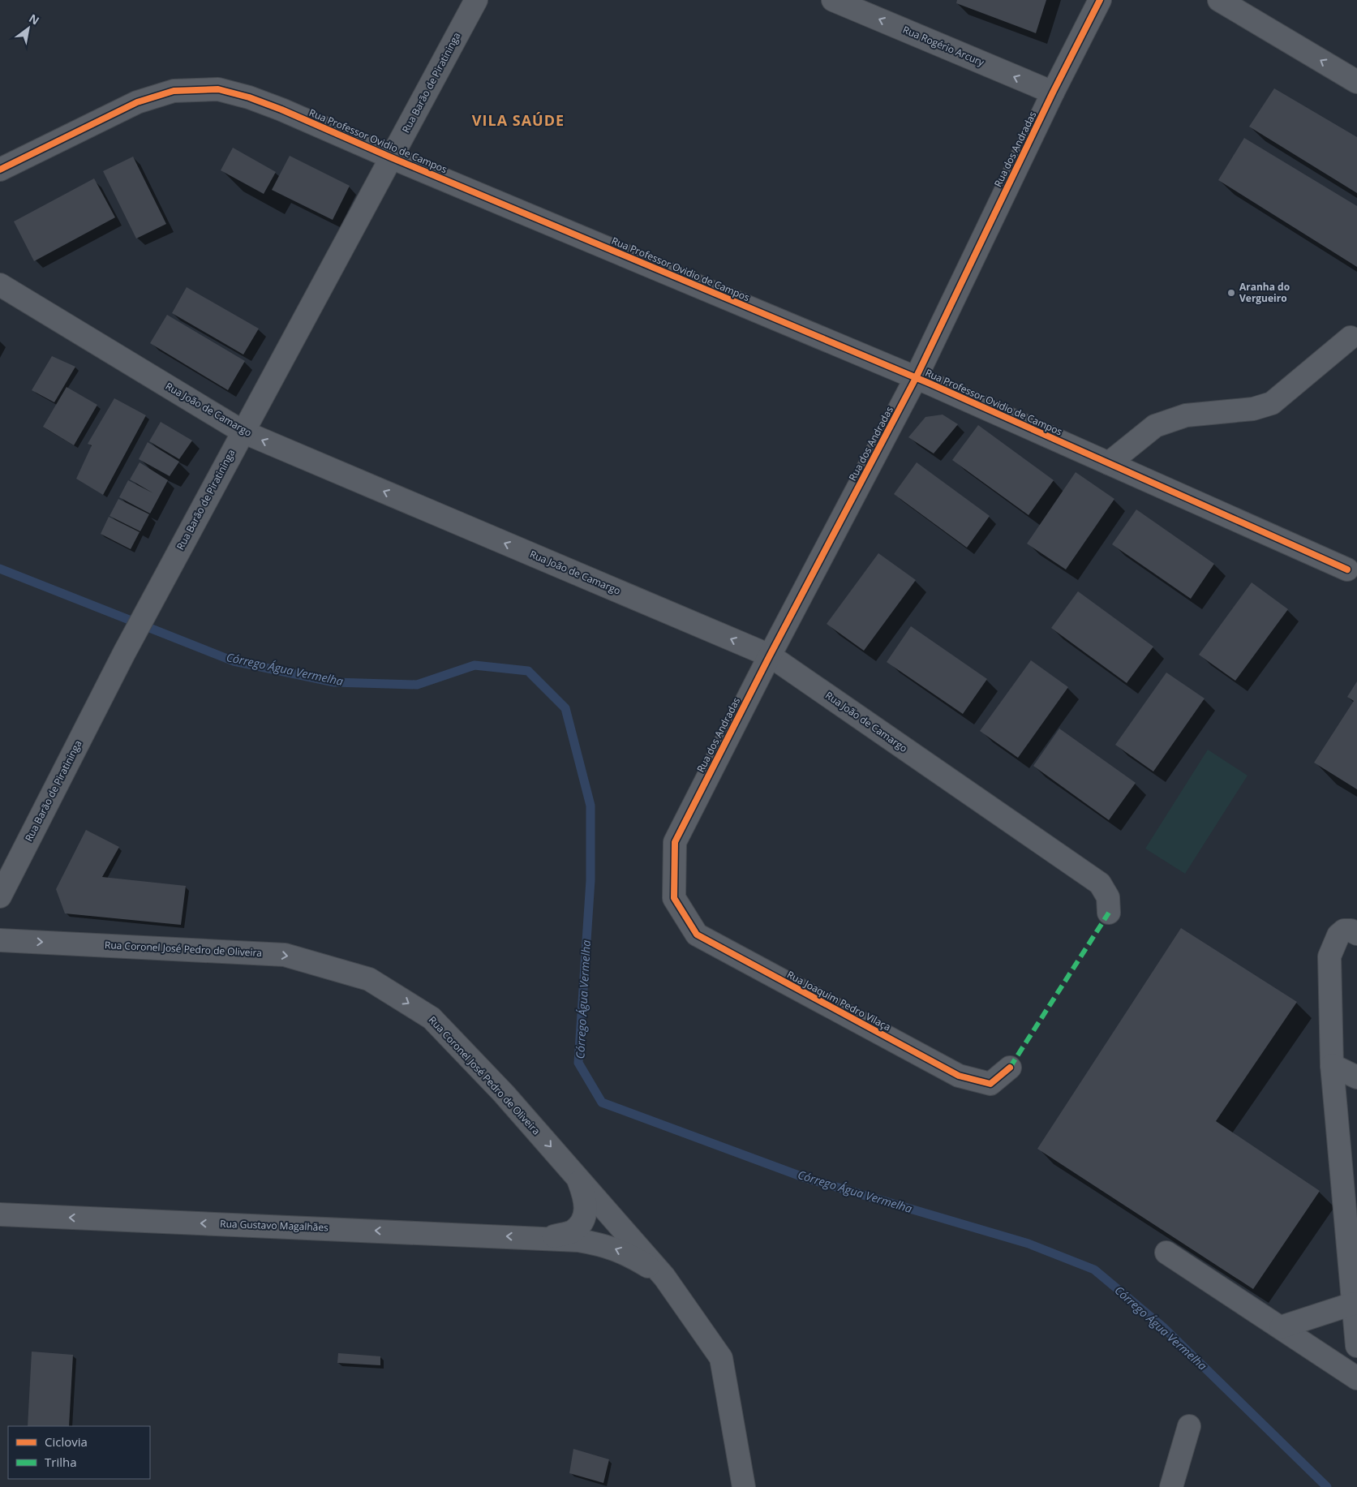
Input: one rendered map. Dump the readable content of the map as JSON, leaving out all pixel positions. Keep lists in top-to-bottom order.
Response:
{
  "streets": {
    "street": [
      "Rua Rogério Arcury",
      "Rua Barão de Piratininga",
      "Rua Professor Ovidio de Campos",
      "Rua dos Andradas",
      "Rua João de Camargo",
      "Rua Coronel José Pedro de Oliveira",
      "Rua Joaquim Pedro Vilaça",
      "Rua Gustavo Magalhães"
    ]
  },
  "crossings": [
    ["Rua Rogério Arcury", "Rua dos Andradas"],
    ["Rua Barão de Piratininga", "Rua Professor Ovidio de Campos"],
    ["Rua Barão de Piratininga", "Rua João de Camargo"],
    ["Rua Professor Ovidio de Campos", "Rua dos Andradas"],
    ["Rua dos Andradas", "Rua João de Camargo"],
    ["Rua dos Andradas", "Rua Joaquim Pedro Vilaça"],
    ["Rua Coronel José Pedro de Oliveira", "Rua Gustavo Magalhães"]
  ],
  "one_way": [
    "Rua Rogério Arcury",
    "Rua João de Camargo",
    "Rua Coronel José Pedro de Oliveira",
    "Rua Gustavo Magalhães"
  ],
  "districts": ["VILA SAÚDE"],
  "water": ["Córrego Água Vermelha"],
  "places": ["Aranha do Vergueiro"],
  "legend": ["Ciclovia", "Trilha"],
  "north": "top right"
}
